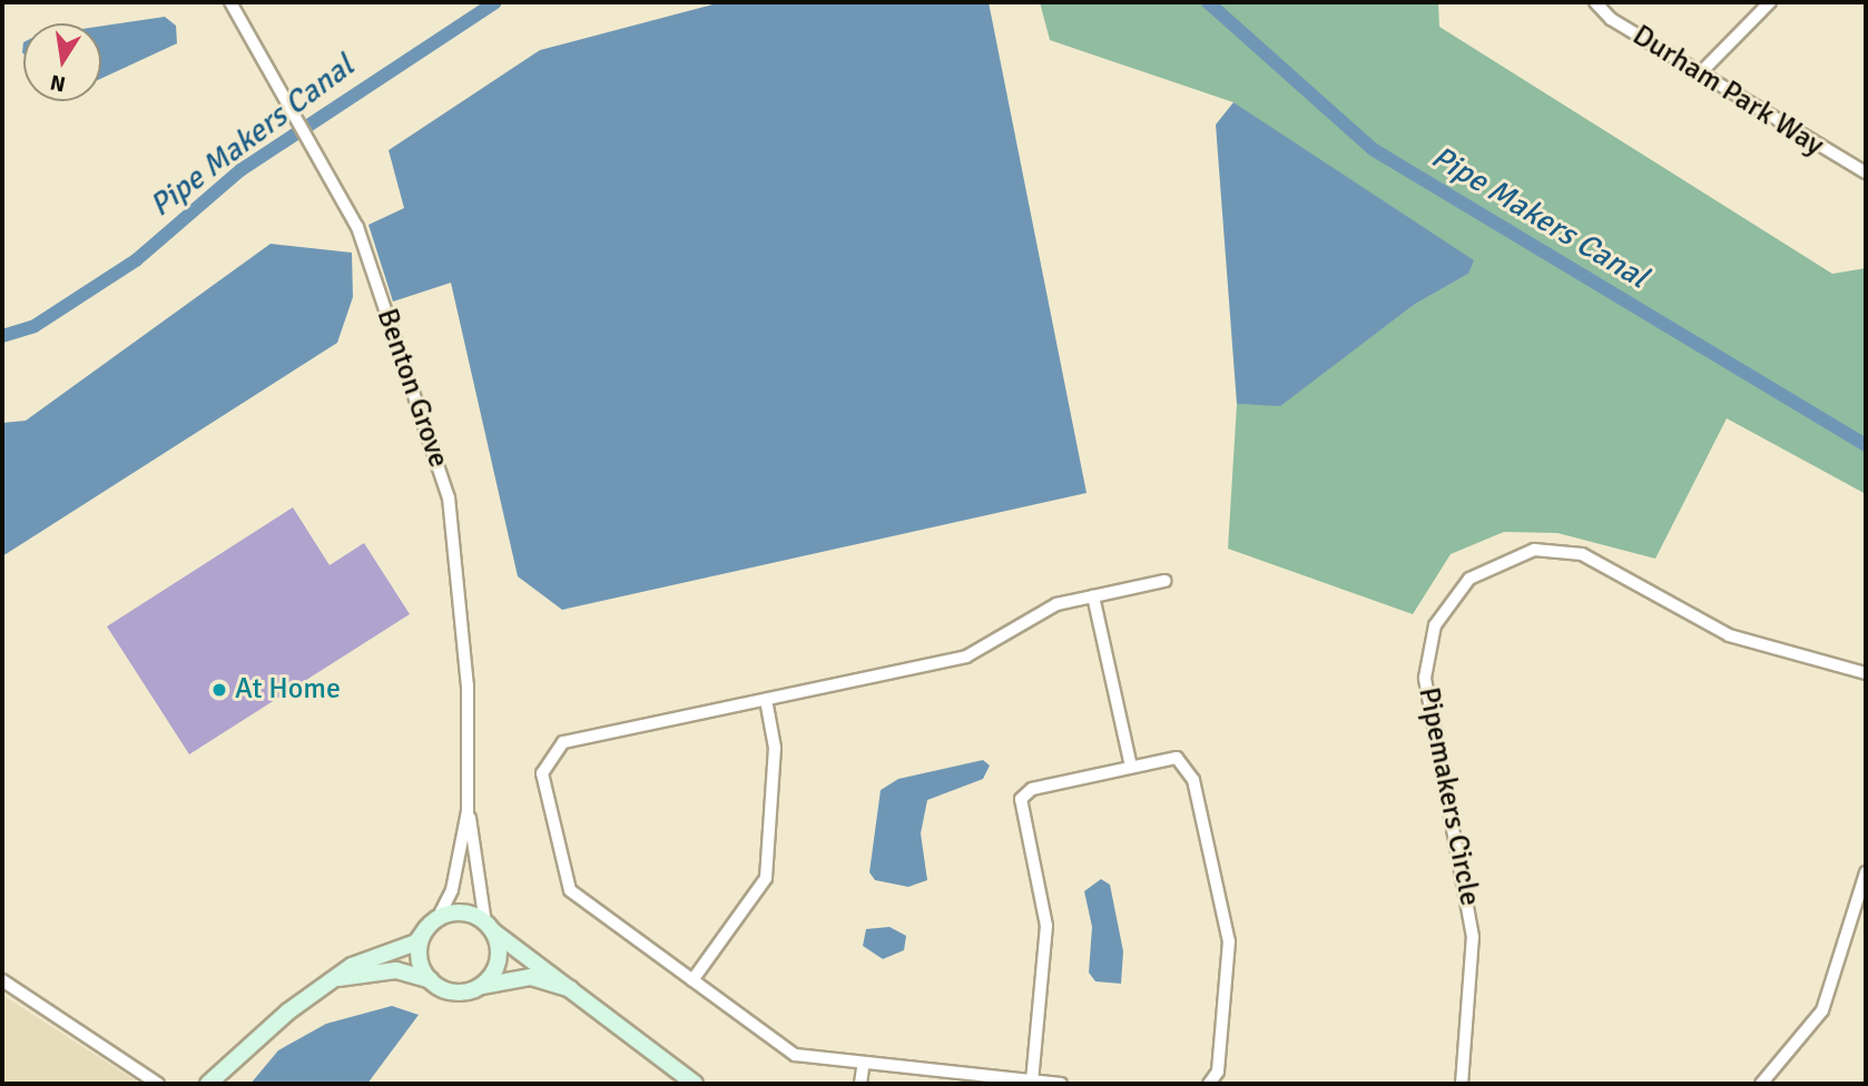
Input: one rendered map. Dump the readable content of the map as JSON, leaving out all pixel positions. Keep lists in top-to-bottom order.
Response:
{
  "streets": {
    "street": ["Durham Park Way", "Benton Grove", "Pipemakers Circle"]
  },
  "water": ["Pipe Makers Canal"],
  "places": ["At Home"],
  "north": "bottom"
}
